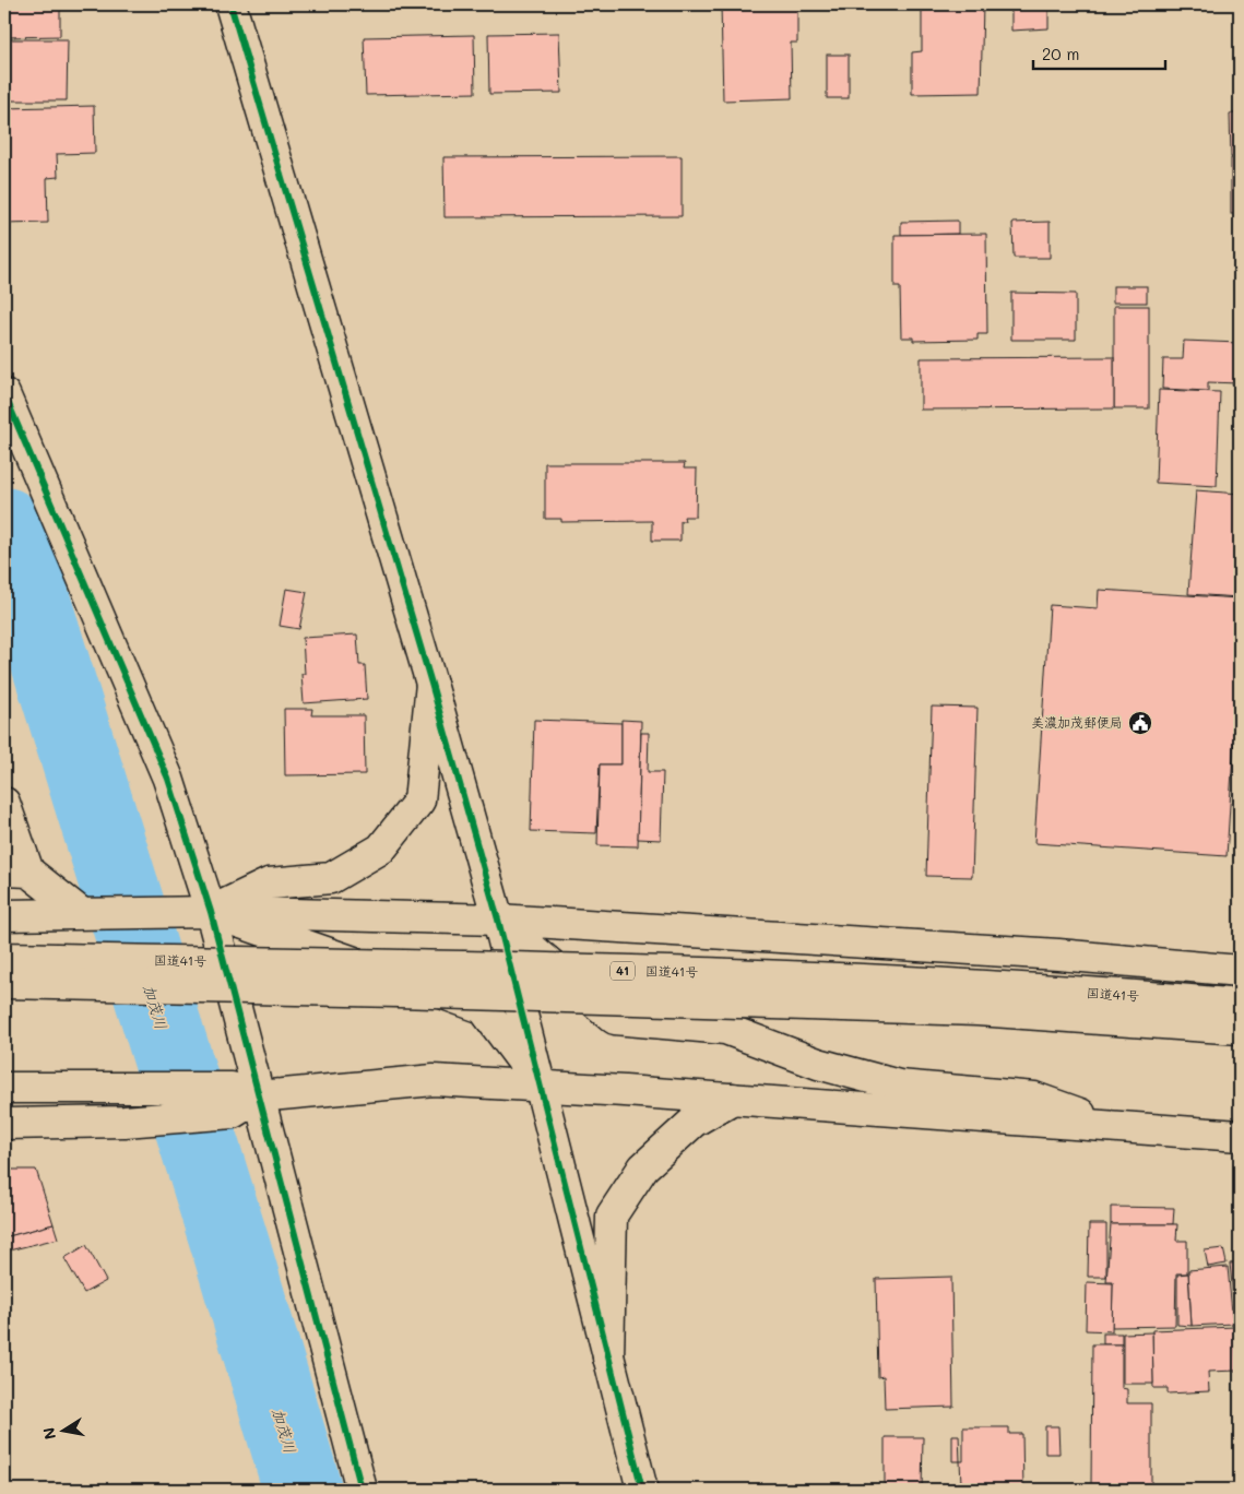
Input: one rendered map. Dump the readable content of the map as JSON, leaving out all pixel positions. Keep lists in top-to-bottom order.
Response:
{
  "streets": {
    "main road": ["国道41号", "41"]
  },
  "water": ["加茂川"],
  "places": {
    "public building": ["美濃加茂郵便局"]
  },
  "scale_bar": "20 m",
  "north": "left"
}
